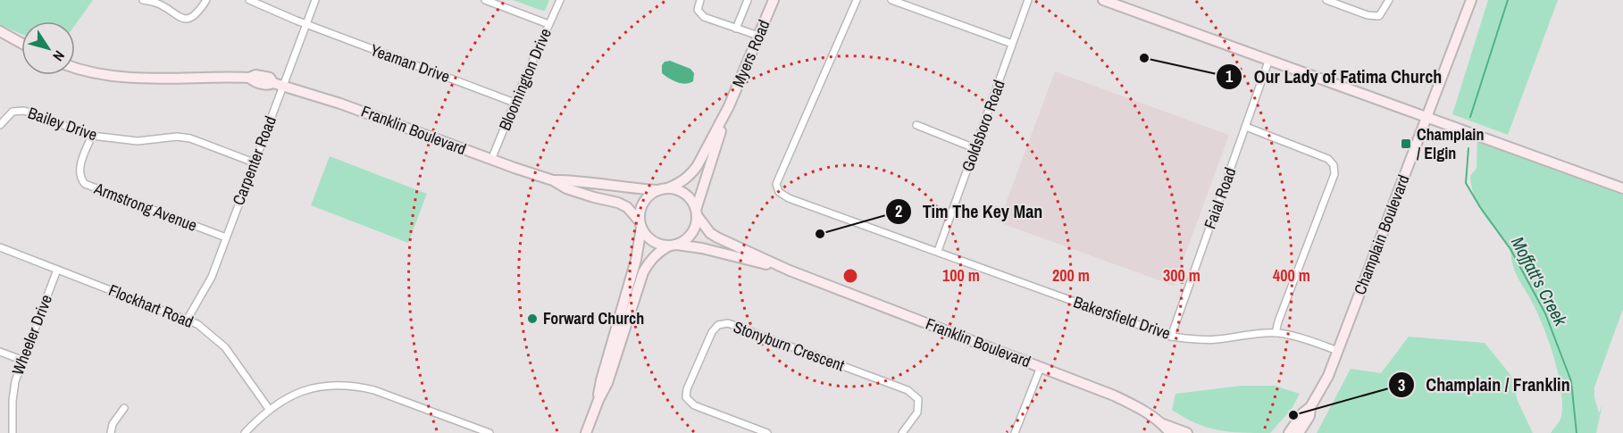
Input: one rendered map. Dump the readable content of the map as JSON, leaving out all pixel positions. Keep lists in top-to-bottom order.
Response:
{
  "streets": {
    "main road": ["Myers Road", "Franklin Boulevard", "Champlain Boulevard"],
    "street": [
      "Yeaman Drive",
      "Bloomington Drive",
      "Bailey Drive",
      "Goldsboro Road",
      "Carpenter Road",
      "Faial Road",
      "Armstrong Avenue",
      "Flockhart Road",
      "Bakersfield Drive",
      "Wheeler Drive",
      "Stonyburn Crescent"
    ]
  },
  "crossings": [
    ["Myers Road", "Franklin Boulevard"],
    ["Yeaman Drive", "Bloomington Drive"],
    ["Yeaman Drive", "Carpenter Road"],
    ["Bloomington Drive", "Franklin Boulevard"],
    ["Bailey Drive", "Carpenter Road"],
    ["Bailey Drive", "Armstrong Avenue"],
    ["Goldsboro Road", "Bakersfield Drive"],
    ["Franklin Boulevard", "Carpenter Road"],
    ["Carpenter Road", "Armstrong Avenue"],
    ["Carpenter Road", "Flockhart Road"],
    ["Faial Road", "Bakersfield Drive"],
    ["Champlain Boulevard", "Bakersfield Drive"],
    ["Flockhart Road", "Wheeler Drive"]
  ],
  "water": ["Moffatt's Creek"],
  "places": {
    "other": [
      "Our Lady of Fatima Church",
      "Tim The Key Man",
      "Forward Church",
      "Champlain / Franklin"
    ],
    "transit": ["Champlain / Elgin"]
  },
  "north": "bottom right",
  "rings": [
    "100 m",
    "200 m",
    "300 m",
    "400 m"
  ]
}
